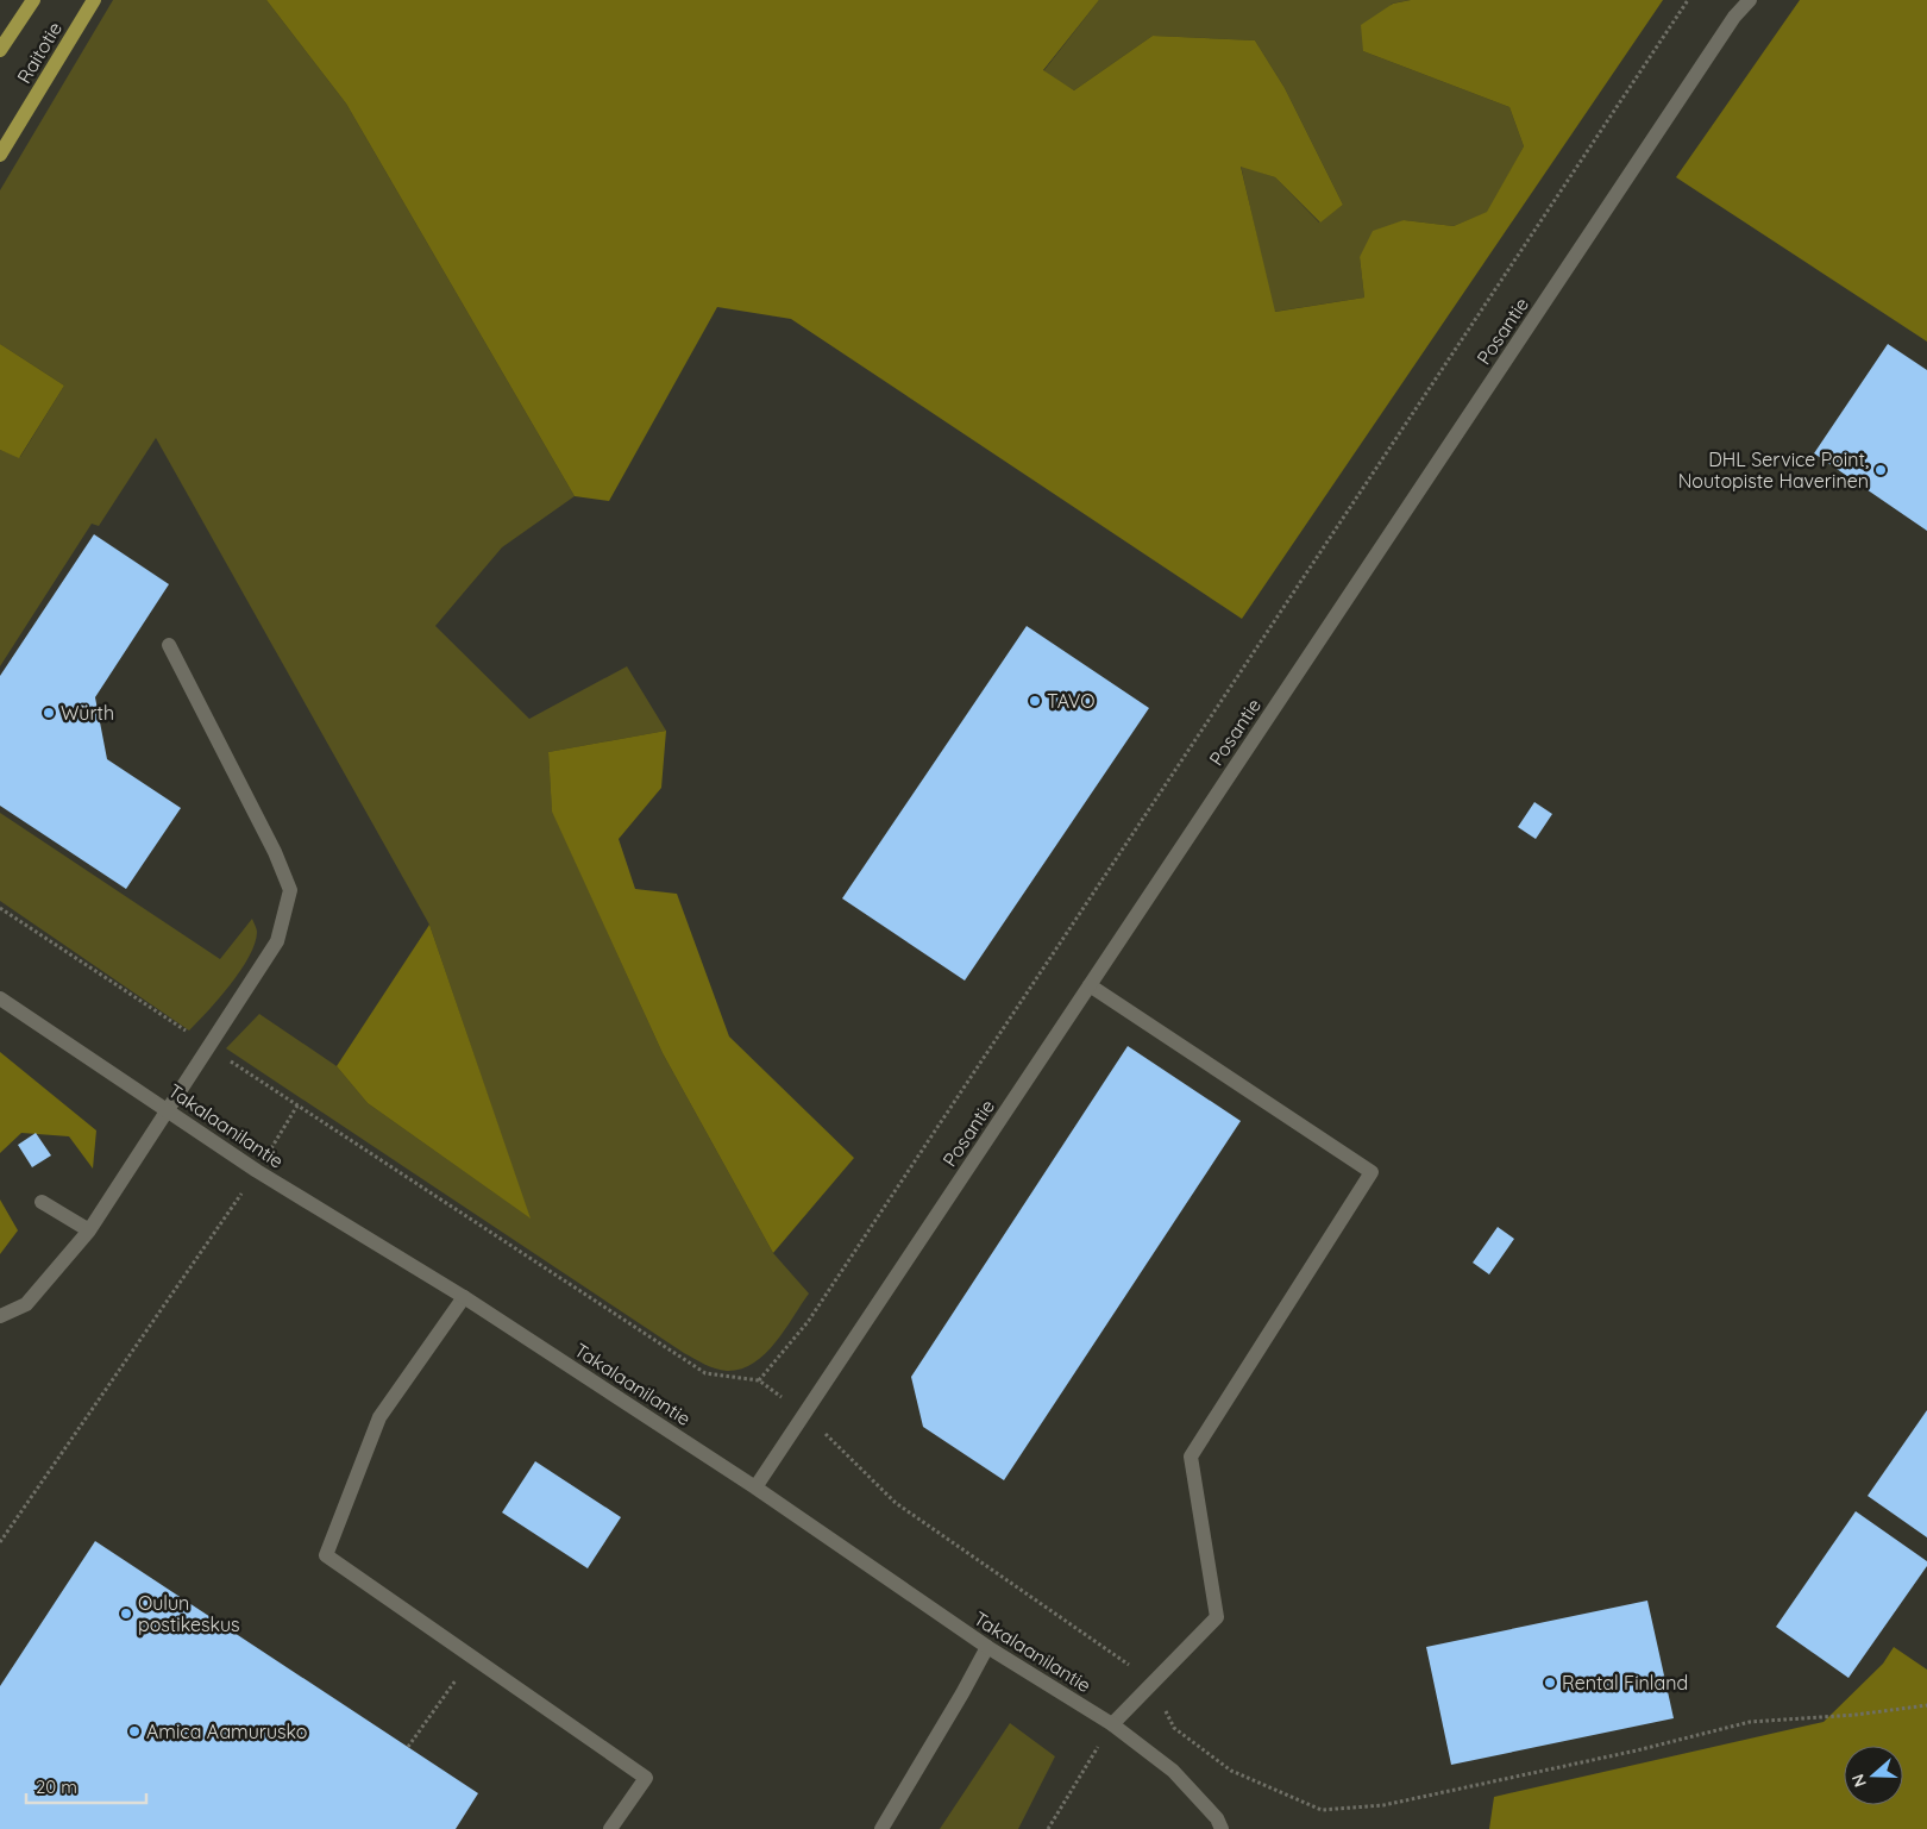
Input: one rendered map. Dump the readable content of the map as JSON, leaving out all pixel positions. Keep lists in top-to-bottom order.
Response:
{
  "streets": {
    "main road": ["Raitotie"],
    "street": ["Posantie", "Takalaanilantie"]
  },
  "crossings": [
    ["Posantie", "Takalaanilantie"]
  ],
  "places": [
    "DHL Service Point, Noutopiste Haverinen",
    "TAVO",
    "Würth",
    "Oulun postikeskus",
    "Rental Finland",
    "Amica Aamurusko"
  ],
  "scale_bar": "20 m",
  "north": "left"
}
